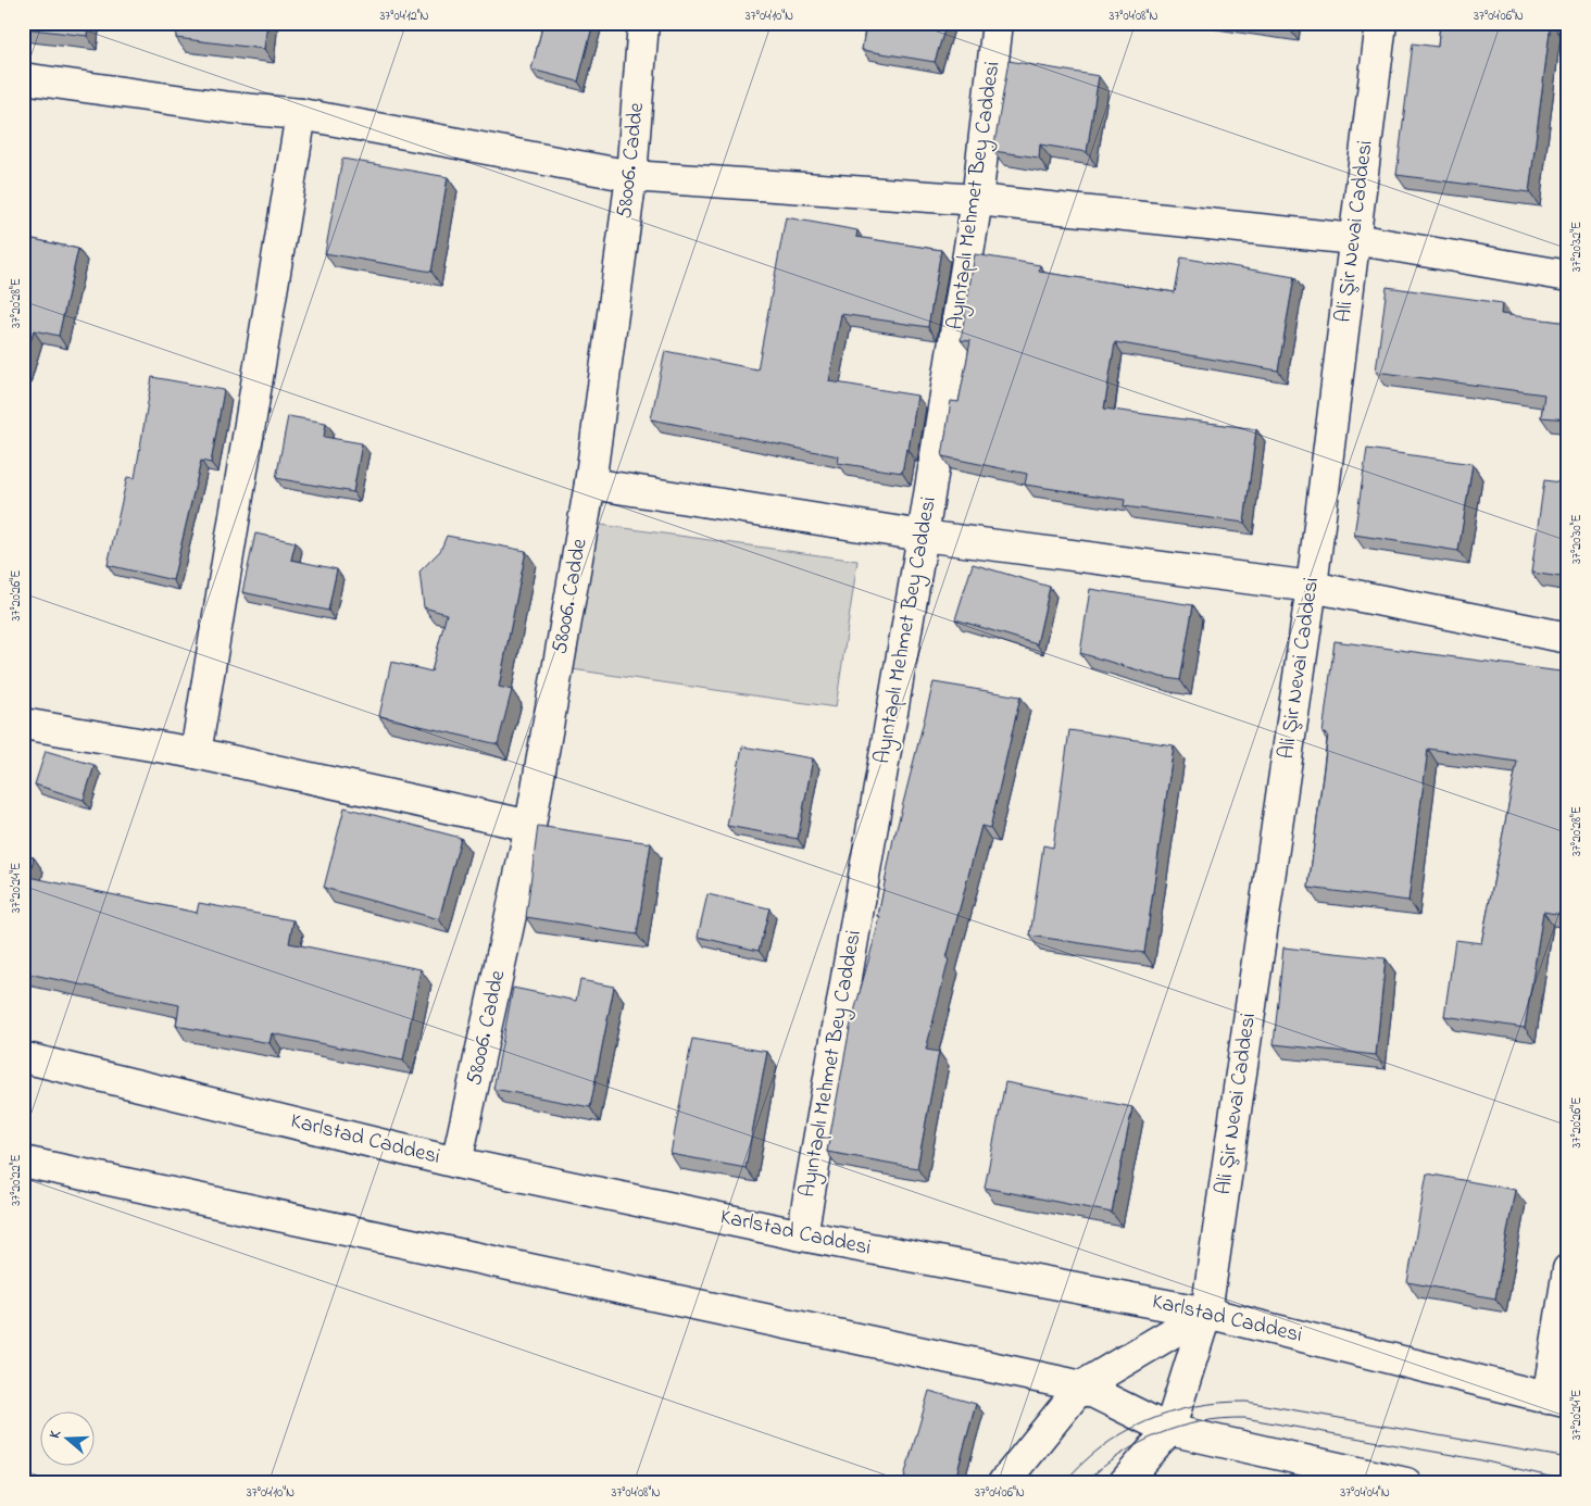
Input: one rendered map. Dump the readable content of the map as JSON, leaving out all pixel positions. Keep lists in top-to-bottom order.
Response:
{
  "streets": {
    "street": [
      "58006. Cadde",
      "Ayıntaplı Mehmet Bey Caddesi",
      "Ali Şir Nevai Caddesi",
      "Karlstad Caddesi"
    ]
  },
  "crossings": [
    ["58006. Cadde", "Karlstad Caddesi"],
    ["Ayıntaplı Mehmet Bey Caddesi", "Karlstad Caddesi"],
    ["Ali Şir Nevai Caddesi", "Karlstad Caddesi"]
  ],
  "north": "left",
  "coordinates": [
    "37°04'12\"N",
    "37°04'10\"N",
    "37°04'08\"N",
    "37°04'06\"N",
    "37°20'32\"E",
    "37°20'28\"E",
    "37°20'30\"E",
    "37°20'26\"E",
    "37°20'24\"E",
    "37°20'22\"E",
    "37°04'04\"N"
  ]
}
